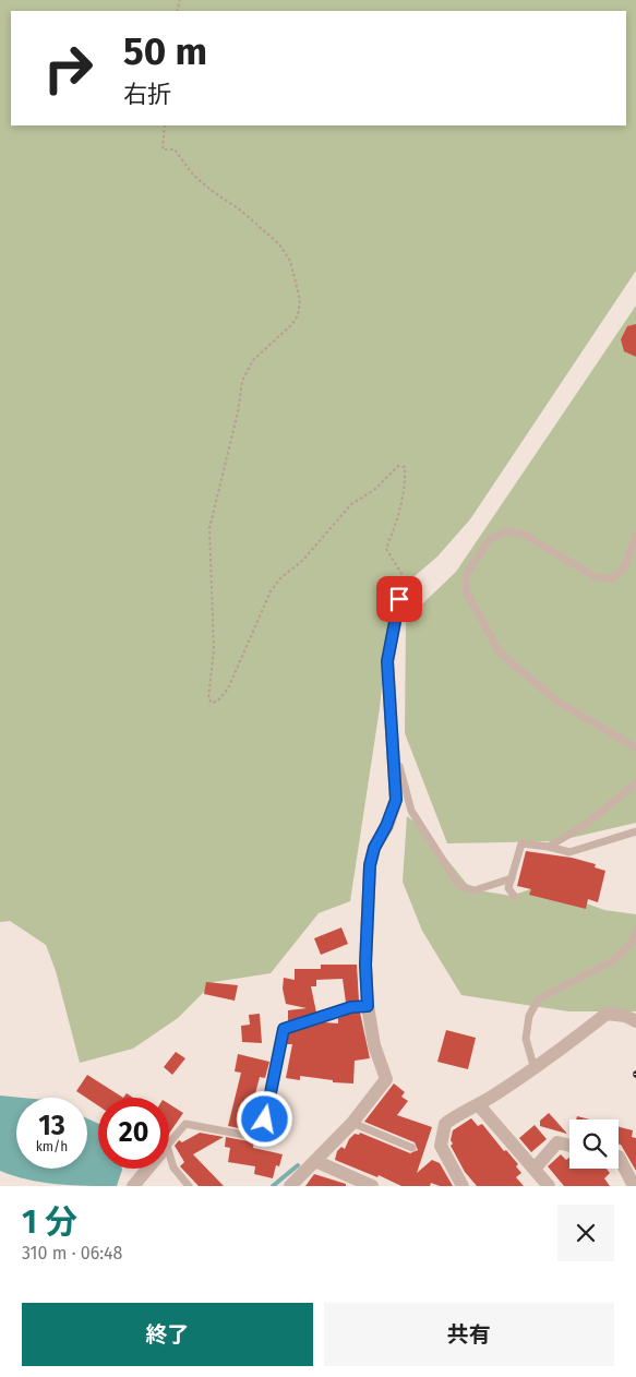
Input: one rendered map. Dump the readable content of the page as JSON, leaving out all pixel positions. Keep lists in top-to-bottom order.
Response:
{
  "page": {
    "turn": ["50 m", "右折"],
    "speed": "13 km/h",
    "limit": "20",
    "heading": ["1 分", "310 m · 06:48"],
    "buttons": ["終了", "共有"]
  }
}
